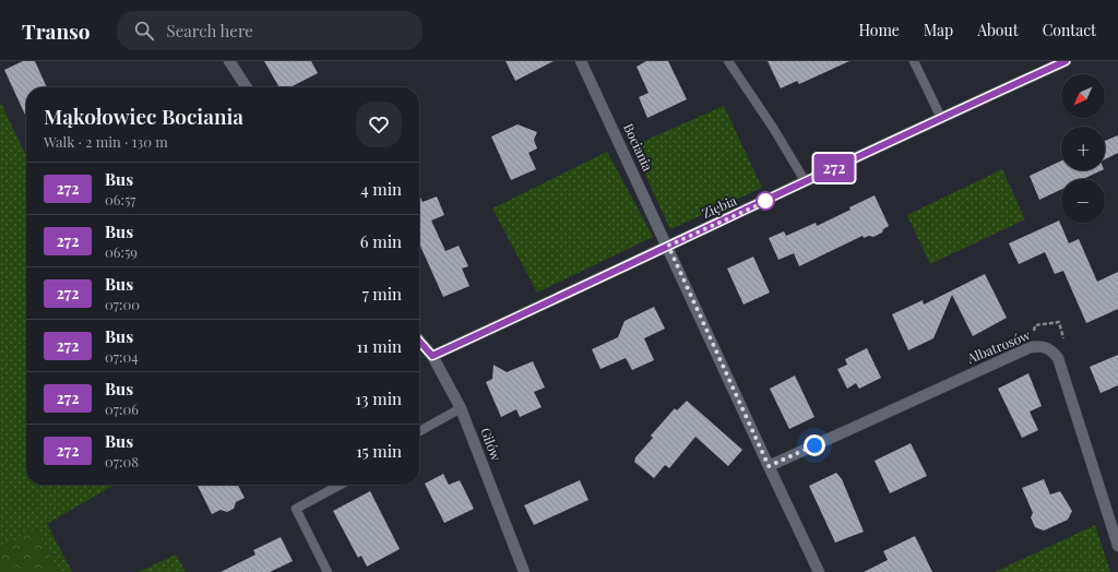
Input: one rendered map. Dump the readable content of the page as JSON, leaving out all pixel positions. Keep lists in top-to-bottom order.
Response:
{
  "streets": {
    "street": [
      "Bociania",
      "Ziębia",
      "Albatrosów",
      "Gilów"
    ]
  },
  "crossings": [
    ["Bociania", "Ziębia"],
    ["Ziębia", "Gilów"]
  ],
  "lines": ["bus line 272"],
  "north": "bottom left",
  "page": {
    "header": "Transo",
    "search": "Search here",
    "nav": [
      "Home",
      "Map",
      "About",
      "Contact"
    ],
    "on_map": "272",
    "map_buttons": ["+", "−"],
    "heading": ["Mąkołowiec Bociania", "Walk · 2 min · 130 m"],
    "list": [
      {
        "mark": "272",
        "name": "Bus",
        "note": "06:57",
        "value": "4 min"
      },
      {
        "mark": "272",
        "name": "Bus",
        "note": "06:59",
        "value": "6 min"
      },
      {
        "mark": "272",
        "name": "Bus",
        "note": "07:00",
        "value": "7 min"
      },
      {
        "mark": "272",
        "name": "Bus",
        "note": "07:04",
        "value": "11 min"
      },
      {
        "mark": "272",
        "name": "Bus",
        "note": "07:06",
        "value": "13 min"
      },
      {
        "mark": "272",
        "name": "Bus",
        "note": "07:08",
        "value": "15 min"
      }
    ]
  }
}
